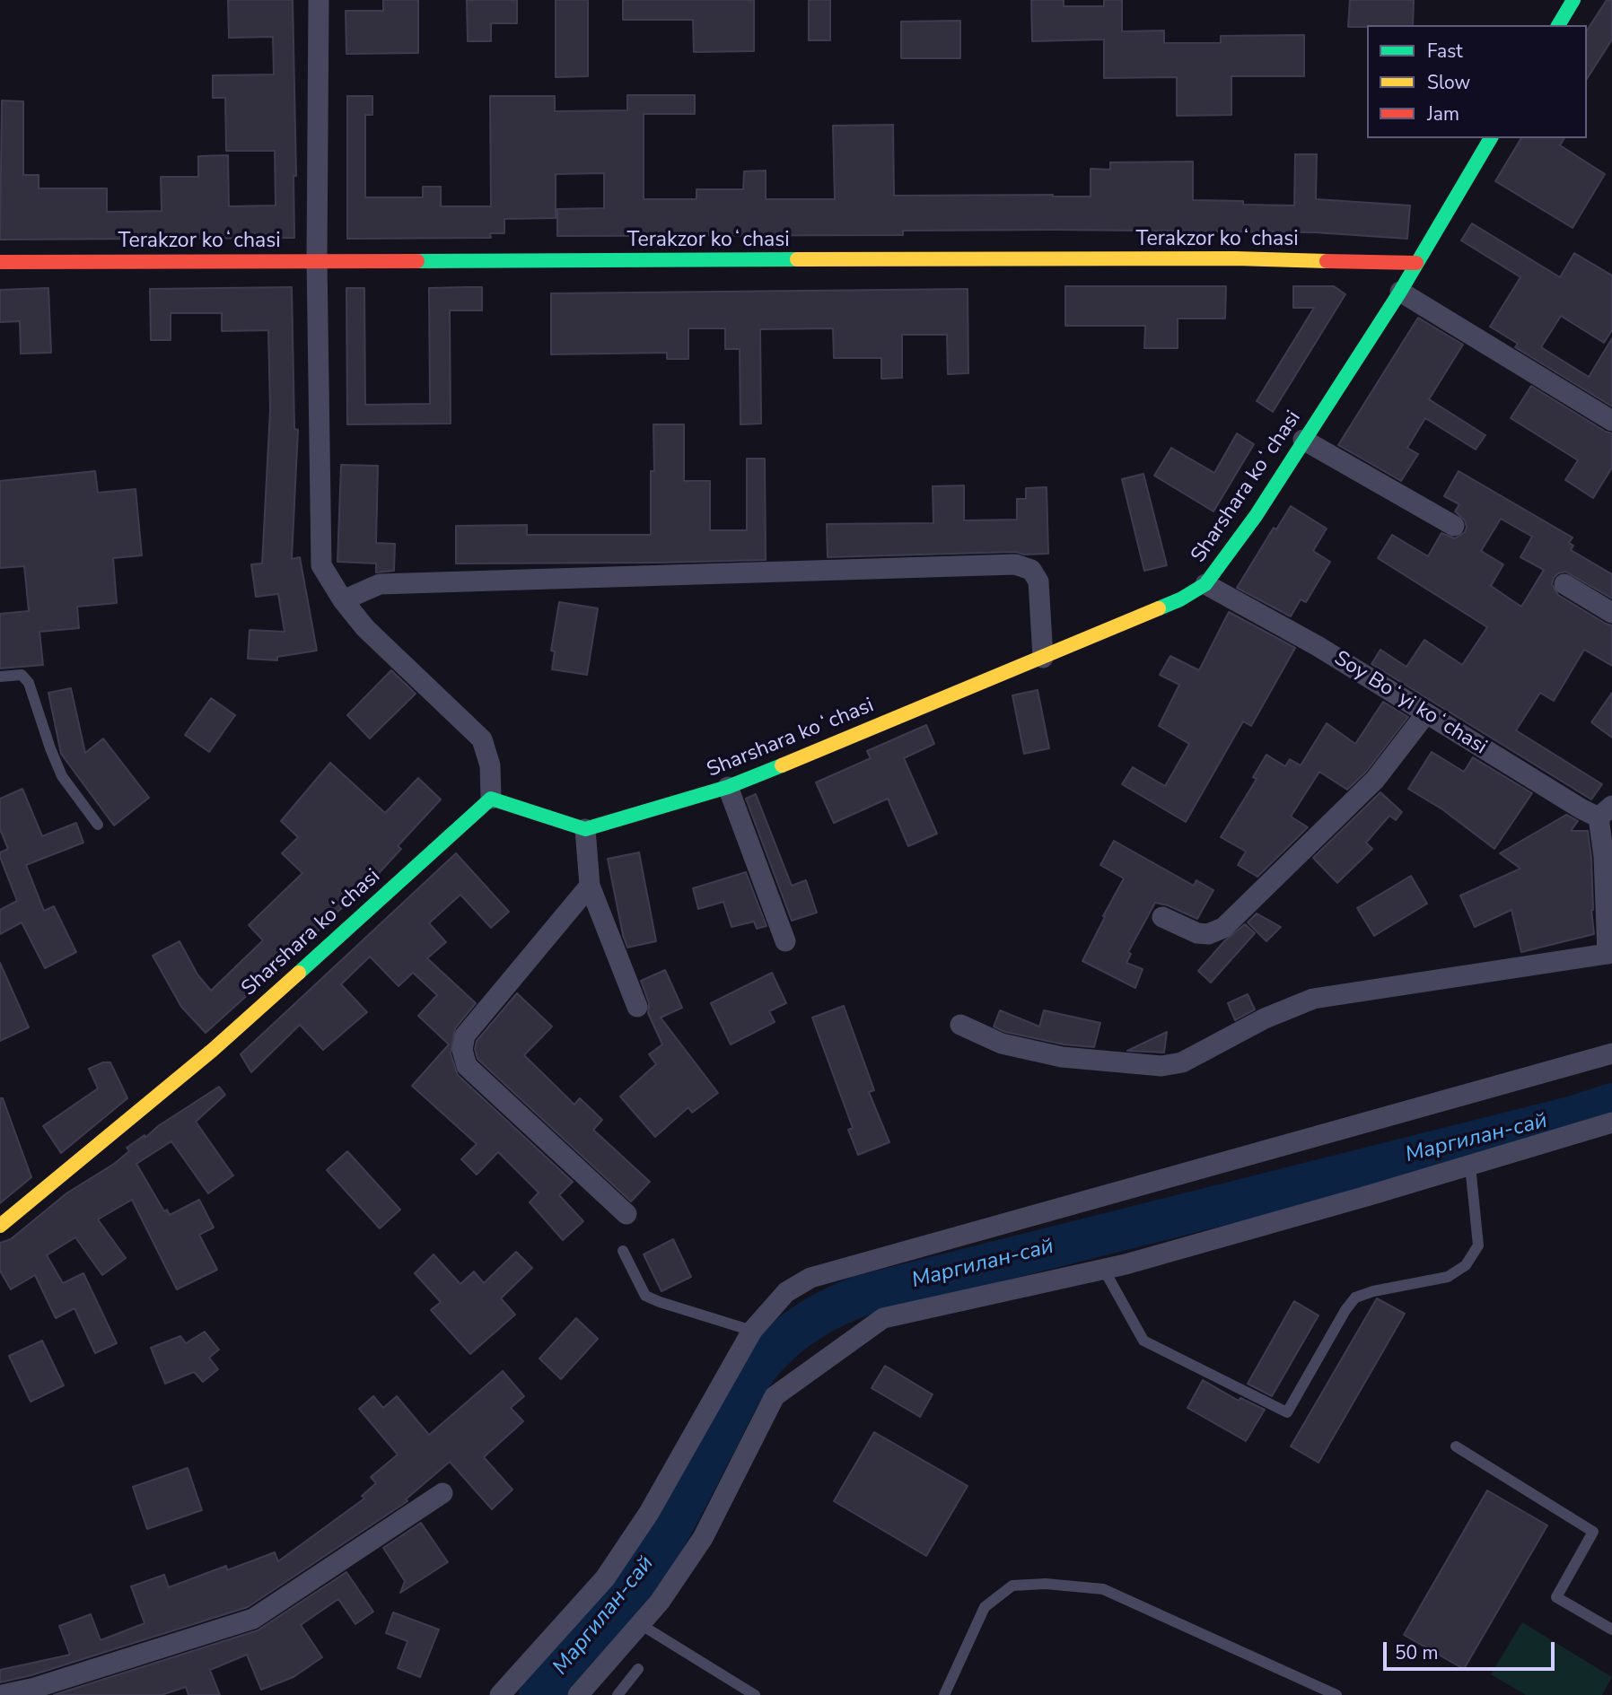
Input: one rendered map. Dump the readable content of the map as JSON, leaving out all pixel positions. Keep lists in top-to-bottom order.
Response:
{
  "streets": {
    "street": ["Terakzor koʻchasi", "Sharshara koʻchasi", "Soy Boʻyi koʻchasi"]
  },
  "crossings": [
    ["Terakzor koʻchasi", "Sharshara koʻchasi"],
    ["Sharshara koʻchasi", "Soy Boʻyi koʻchasi"]
  ],
  "water": ["Маргилан-сай"],
  "legend": ["Fast", "Slow", "Jam"],
  "scale_bar": "50 m"
}
